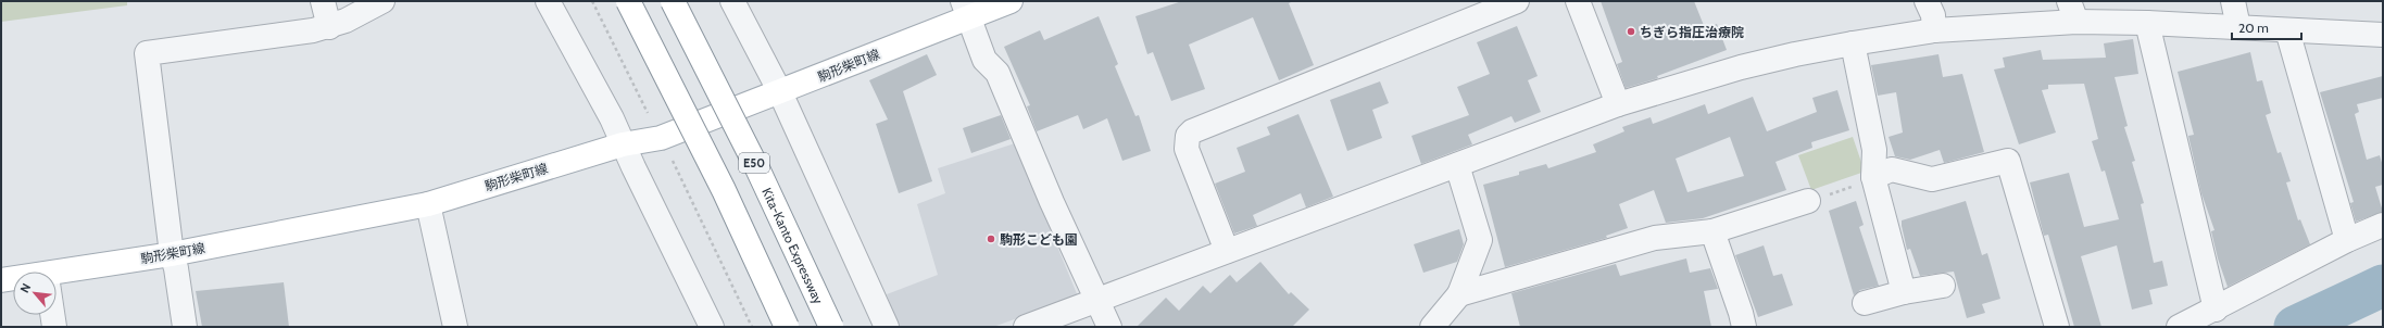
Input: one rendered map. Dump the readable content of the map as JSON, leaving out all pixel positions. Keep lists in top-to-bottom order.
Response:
{
  "streets": {
    "main road": ["駒形柴町線", "E50", "Kita-Kanto Expressway"]
  },
  "places": ["ちぎら指圧治療院", "駒形こども園"],
  "scale_bar": "20 m",
  "north": "top left"
}
